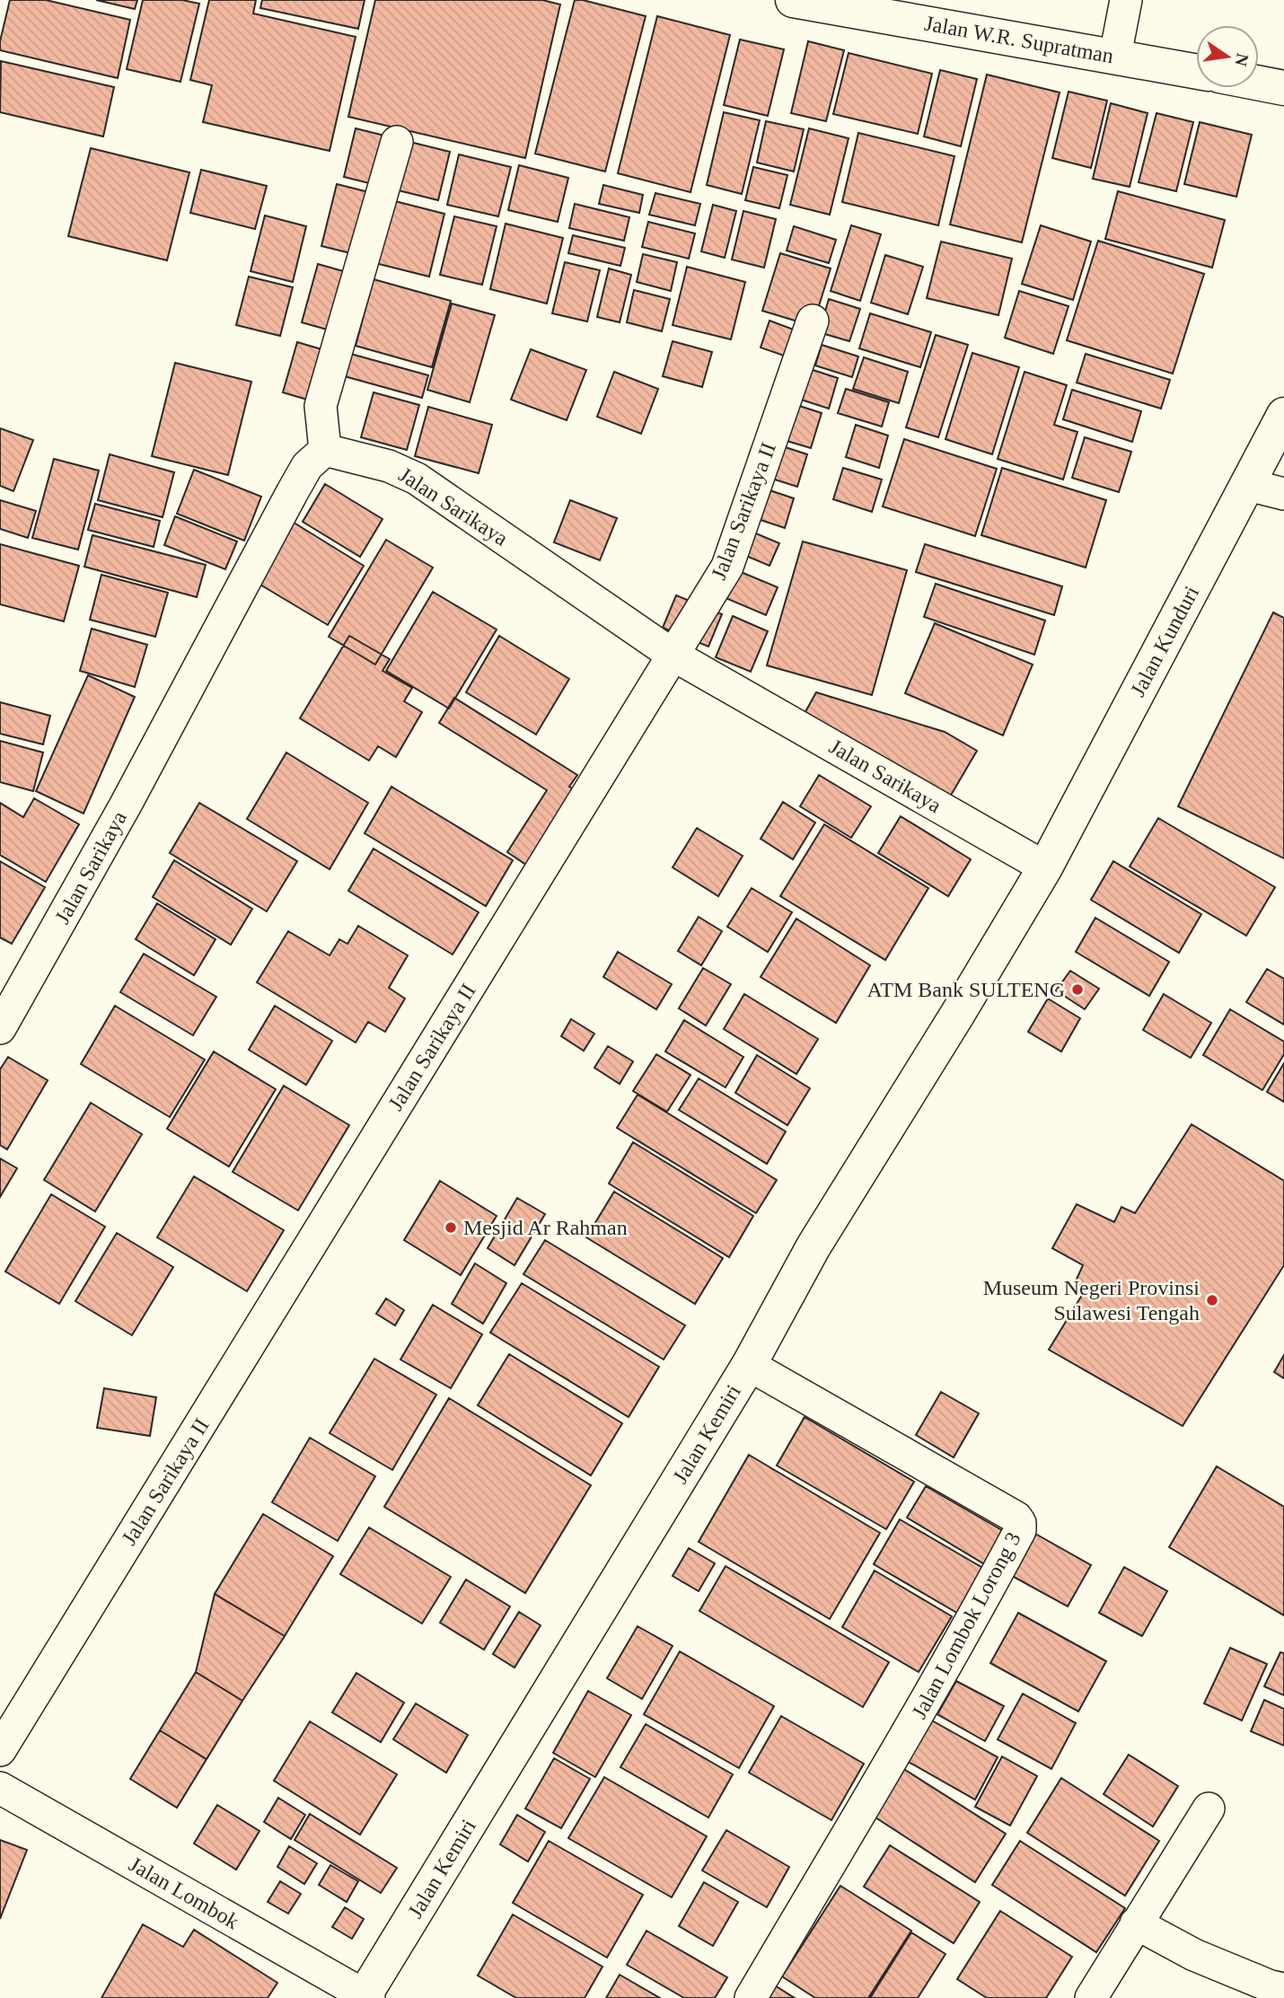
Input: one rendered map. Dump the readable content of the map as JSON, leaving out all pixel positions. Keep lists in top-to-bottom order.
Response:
{
  "streets": {
    "street": [
      "Jalan W.R. Supratman",
      "Jalan Sarikaya",
      "Jalan Sarikaya II",
      "Jalan Kunduri",
      "Jalan Kemiri",
      "Jalan Lombok Lorong 3",
      "Jalan Lombok"
    ]
  },
  "crossings": [
    ["Jalan Sarikaya", "Jalan Sarikaya II"],
    ["Jalan Sarikaya", "Jalan Kunduri"],
    ["Jalan Sarikaya", "Jalan Kemiri"],
    ["Jalan Kunduri", "Jalan Kemiri"],
    ["Jalan Kemiri", "Jalan Lombok Lorong 3"],
    ["Jalan Kemiri", "Jalan Lombok"]
  ],
  "places": ["ATM Bank SULTENG", "Mesjid Ar Rahman", "Museum Negeri Provinsi Sulawesi Tengah"],
  "north": "right"
}
